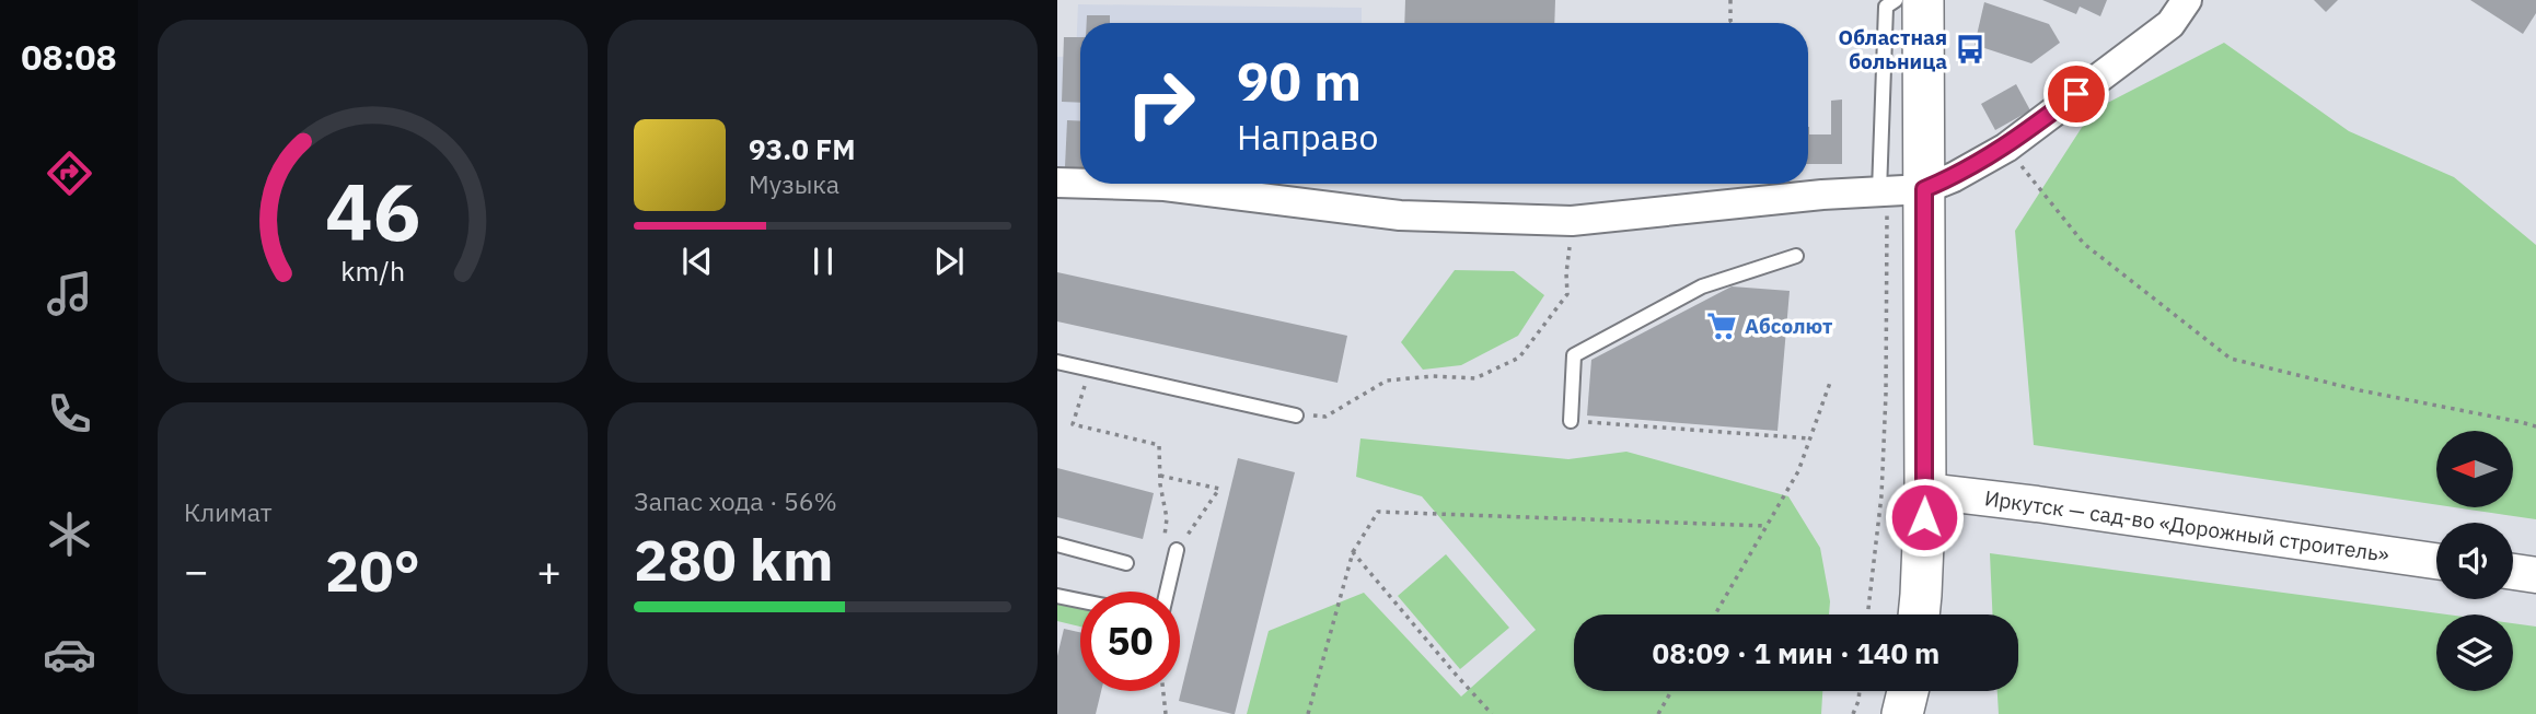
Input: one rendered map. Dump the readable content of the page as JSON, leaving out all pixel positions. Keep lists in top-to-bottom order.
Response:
{
  "streets": {
    "street": ["Иркутск — сад-во «Дорожный строитель»"]
  },
  "places": {
    "bus stop": ["Областная больница"],
    "supermarket": ["Абсолют"]
  },
  "north": "left",
  "page": {
    "tabs": "08:08",
    "turn": ["90 m", "Направо"],
    "song": ["93.0 FM", "Музыка"],
    "tile": [
      "Климат",
      ["Запас хода · 56%", "280 km"]
    ],
    "heat": ["−", "20°", "+"],
    "limit": "50",
    "trip": "08:09 · 1 мин · 140 m",
    "gauge": ["46", "km/h"]
  }
}
